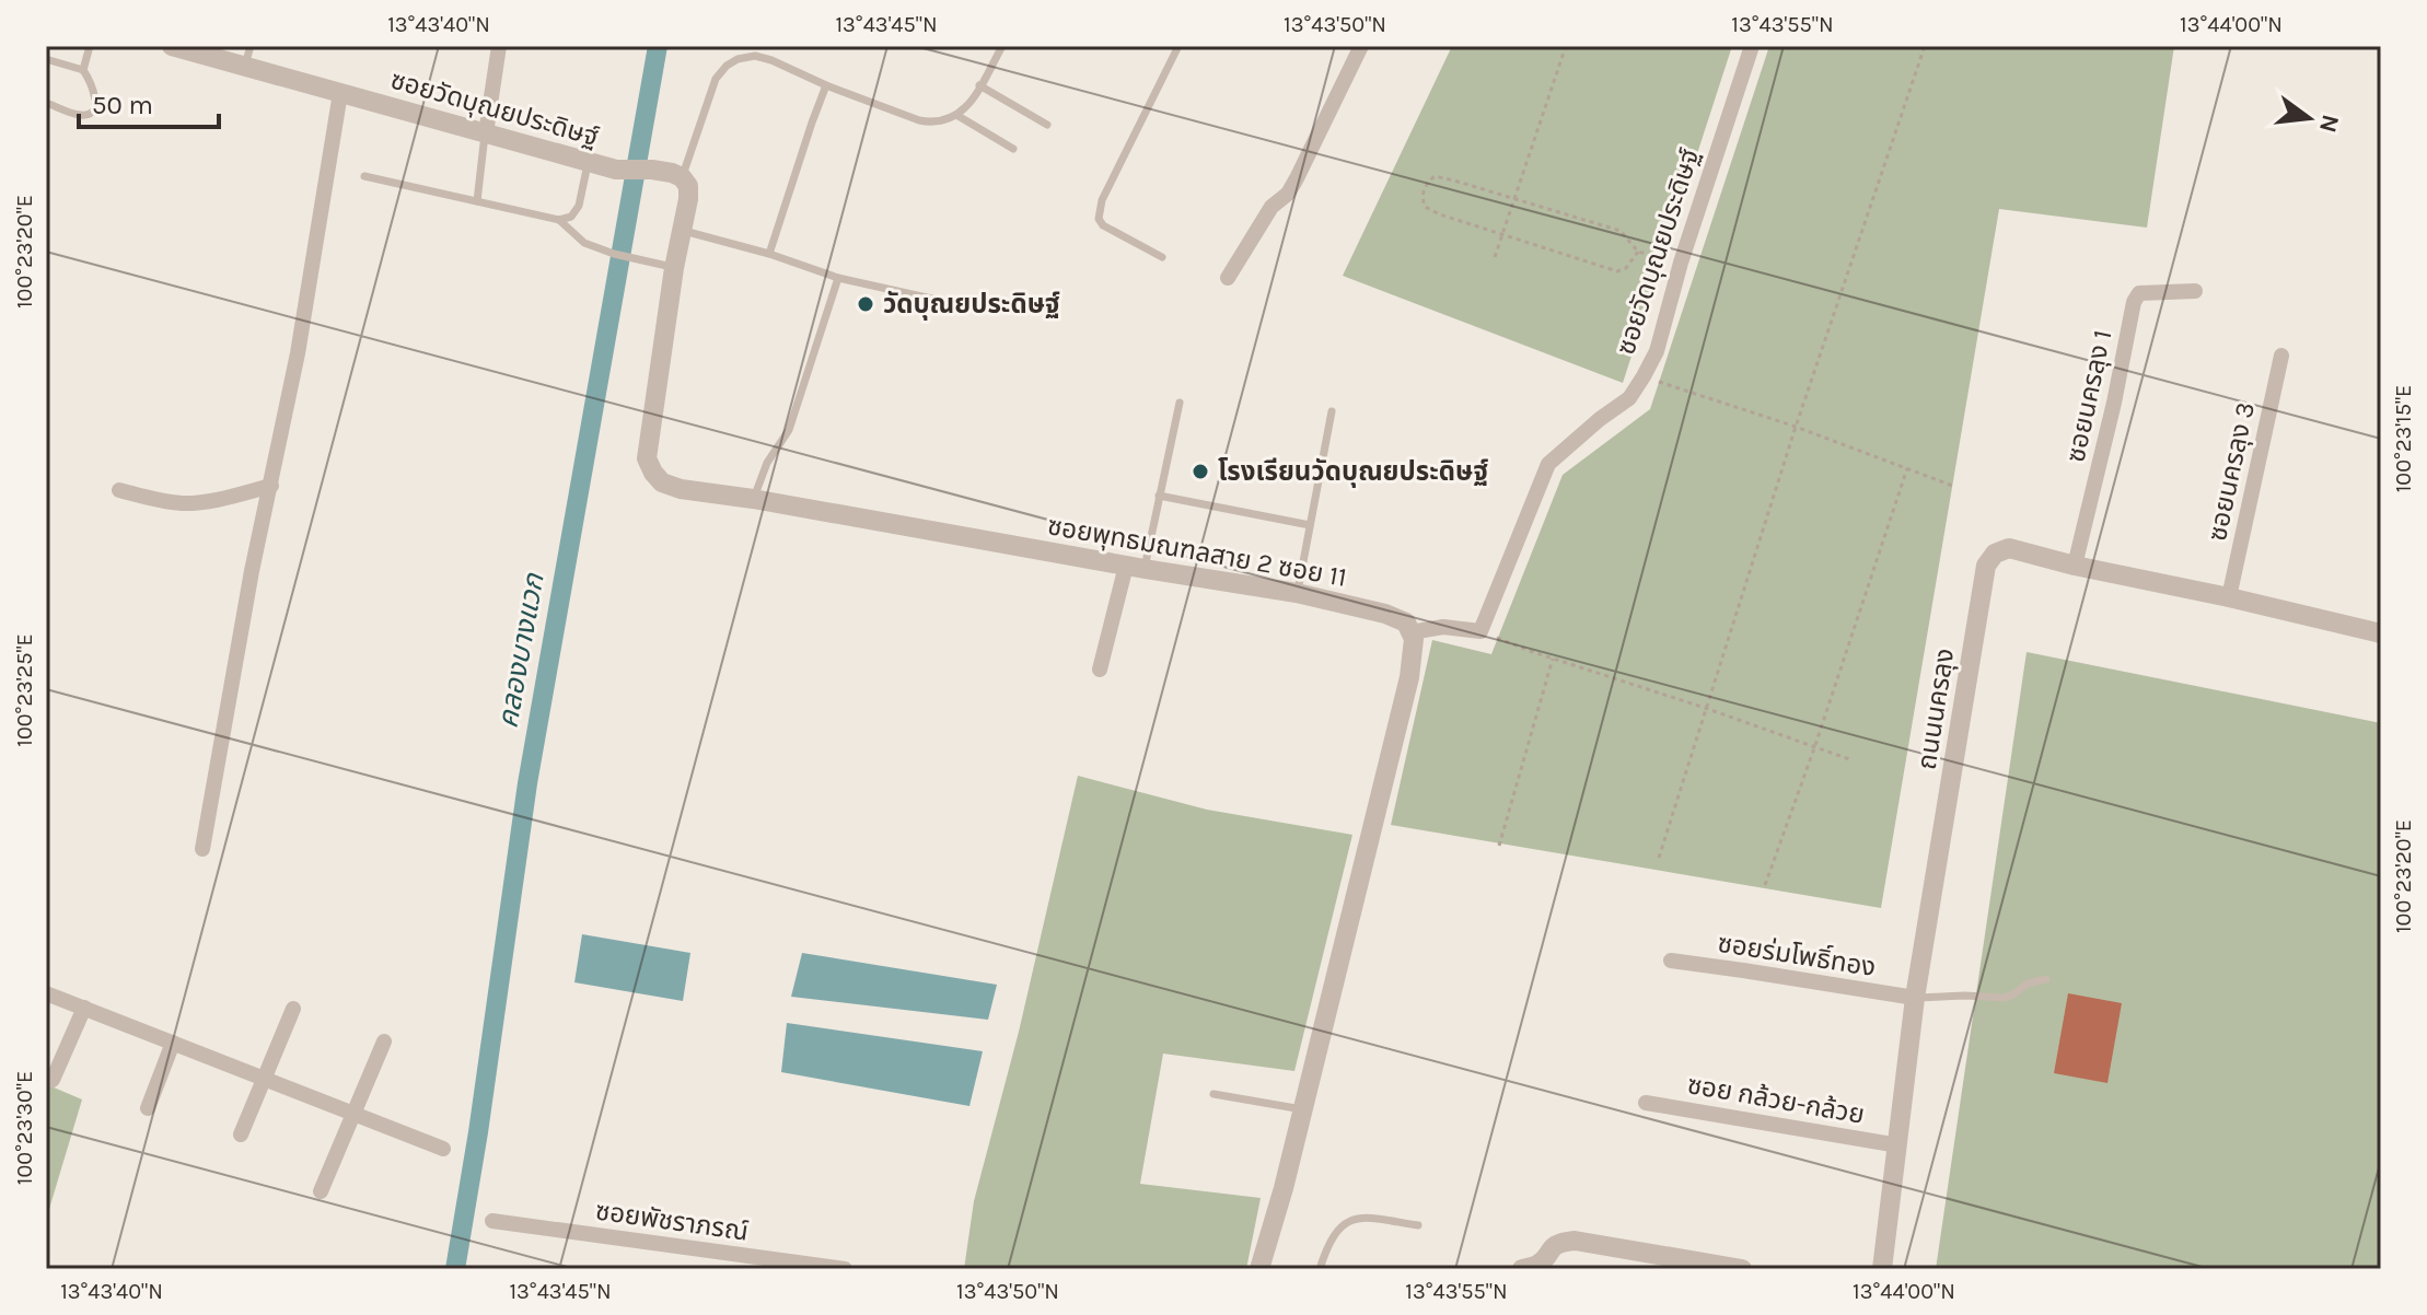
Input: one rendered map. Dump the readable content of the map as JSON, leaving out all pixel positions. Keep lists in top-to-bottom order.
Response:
{
  "streets": {
    "street": [
      "ซอยวัดบุณยประดิษฐ์",
      "ซอยนครลุง 1",
      "ซอยนครลุง 3",
      "ซอยพุทธมณฑลสาย 2 ซอย 11",
      "ถนนนครลุง",
      "ซอยร่มโพธิ์ทอง",
      "ซอย กล้วย-กล้วย",
      "ซอยพัชราภรณ์"
    ]
  },
  "crossings": [
    ["ซอยวัดบุณยประดิษฐ์", "ซอยพุทธมณฑลสาย 2 ซอย 11"],
    ["ซอยนครลุง 1", "ถนนนครลุง"],
    ["ซอยนครลุง 3", "ถนนนครลุง"],
    ["ถนนนครลุง", "ซอยร่มโพธิ์ทอง"],
    ["ถนนนครลุง", "ซอย กล้วย-กล้วย"]
  ],
  "water": ["คลองบางแวก"],
  "places": ["วัดบุณยประดิษฐ์", "โรงเรียนวัดบุณยประดิษฐ์"],
  "scale_bar": "50 m",
  "north": "right",
  "coordinates": [
    "13°43'40\"N",
    "13°43'45\"N",
    "13°43'50\"N",
    "13°43'55\"N",
    "13°44'00\"N",
    "100°23'20\"E",
    "100°23'15\"E",
    "100°23'25\"E",
    "100°23'30\"E"
  ]
}
